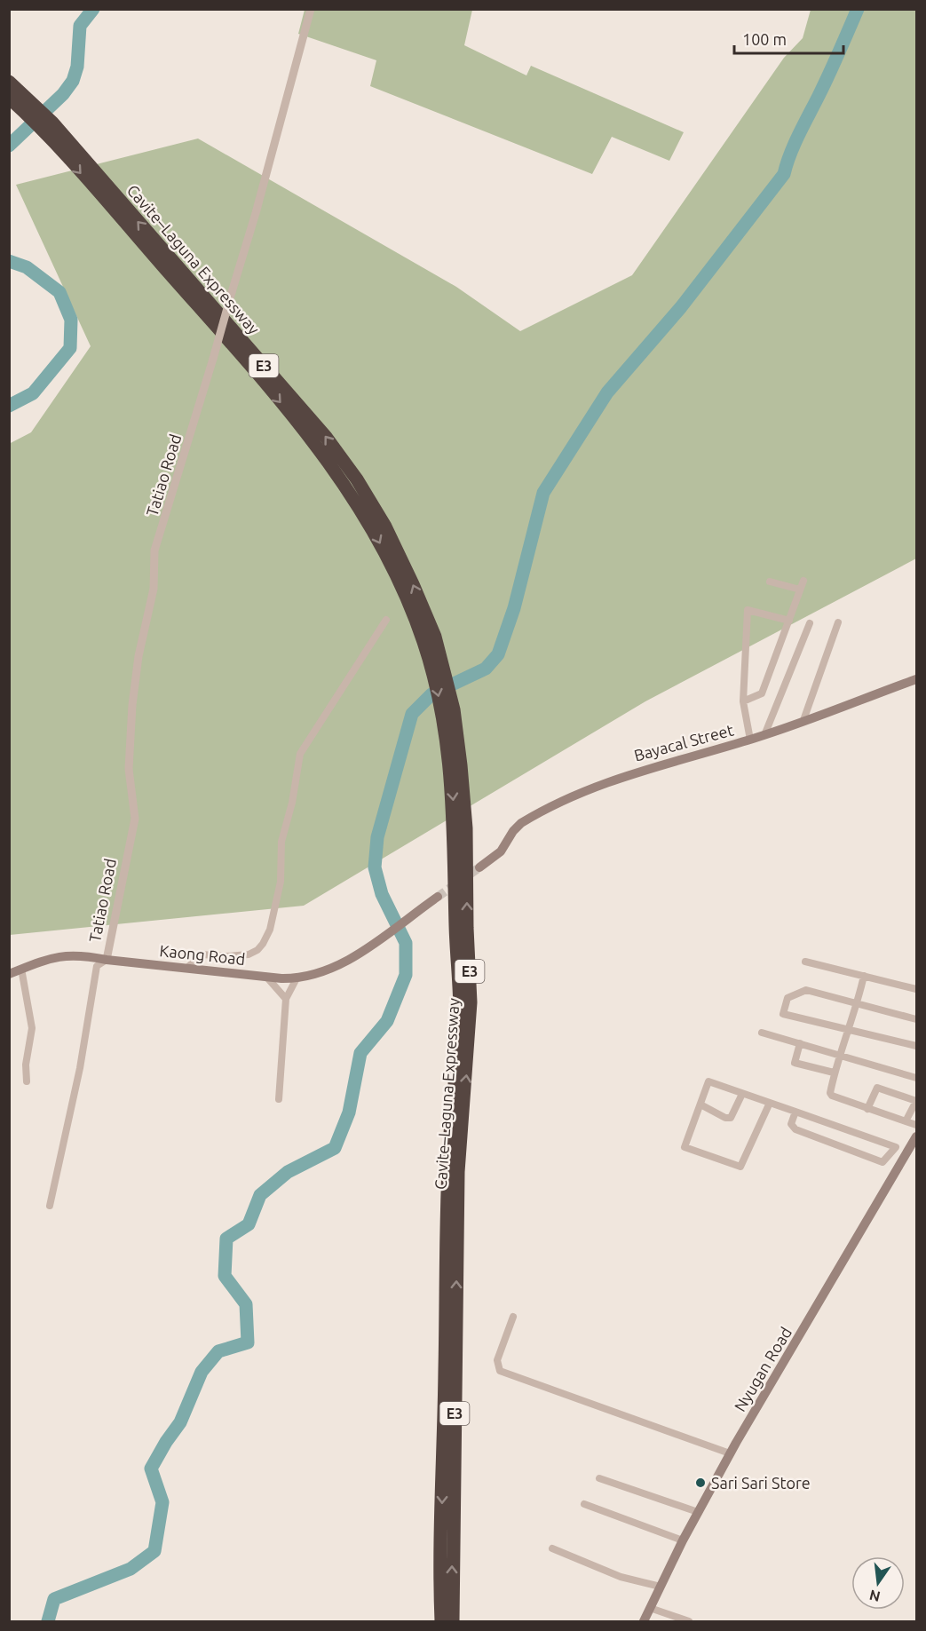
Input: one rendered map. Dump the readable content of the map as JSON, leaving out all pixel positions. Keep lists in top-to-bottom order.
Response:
{
  "streets": {
    "highway": ["Cavite–Laguna Expressway", "E3"],
    "main road": ["Bayacal Street", "Kaong Road", "Nyugan Road"],
    "street": ["Tatiao Road"]
  },
  "crossings": [
    ["Tatiao Road", "Kaong Road"]
  ],
  "places": ["Sari Sari Store"],
  "scale_bar": "100 m",
  "north": "bottom"
}
